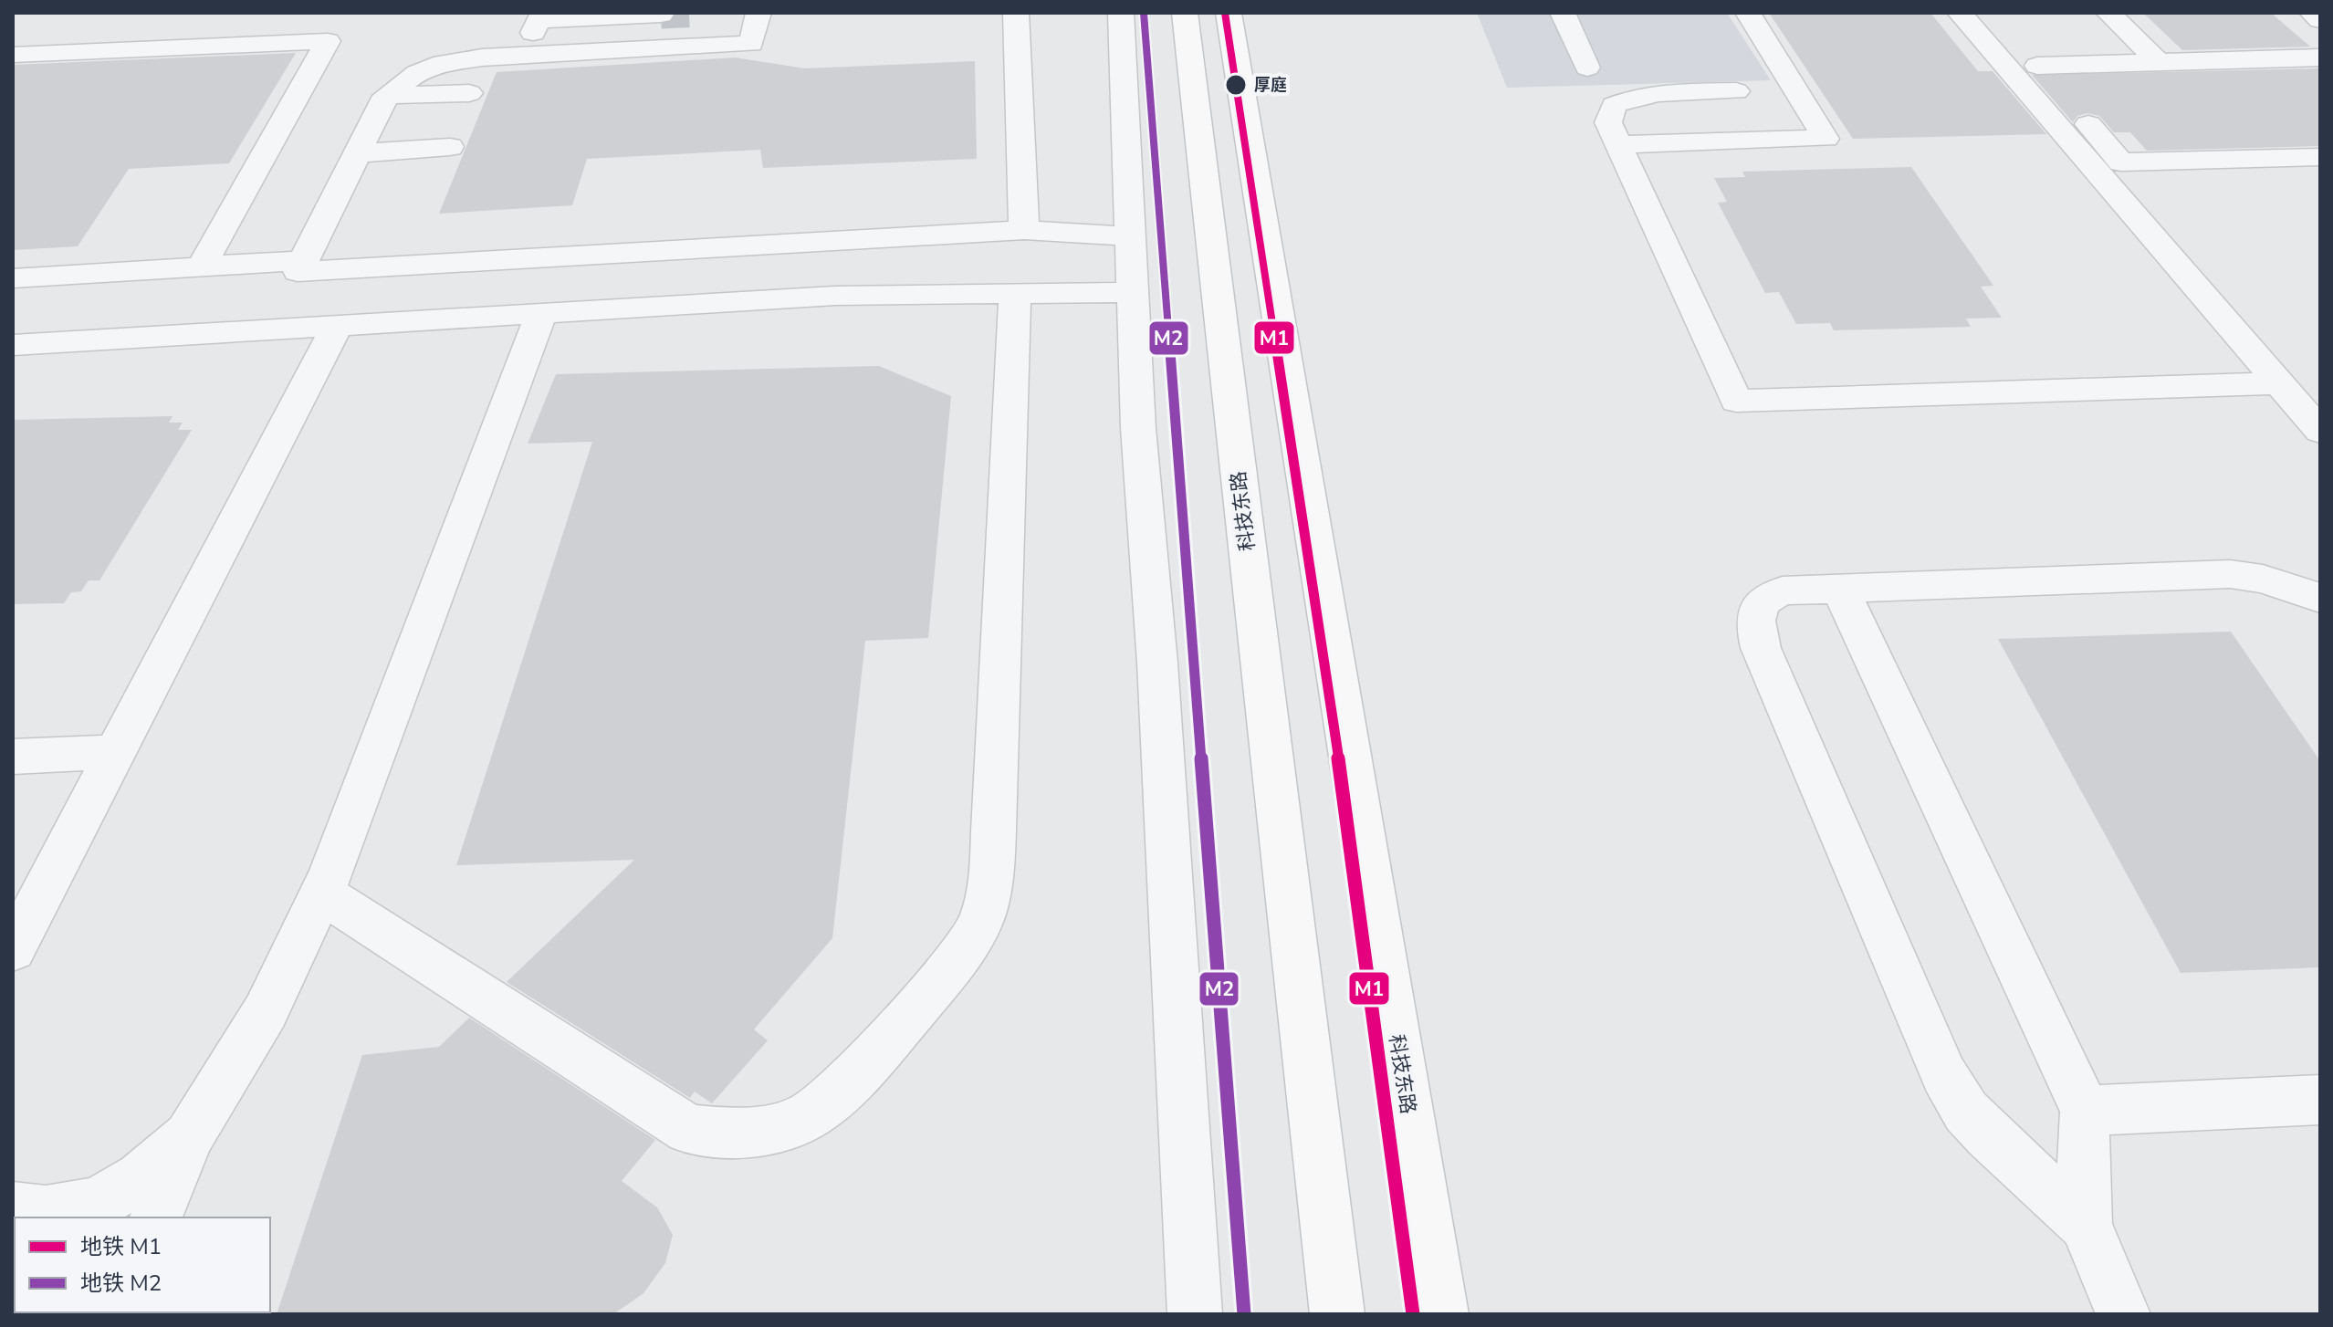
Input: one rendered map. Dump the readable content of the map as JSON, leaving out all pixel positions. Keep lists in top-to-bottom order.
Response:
{
  "streets": {
    "main road": ["科技东路"]
  },
  "places": ["厚庭"],
  "lines": ["metro line M1", "metro line M2"],
  "legend": ["地铁 M1", "地铁 M2"]
}
